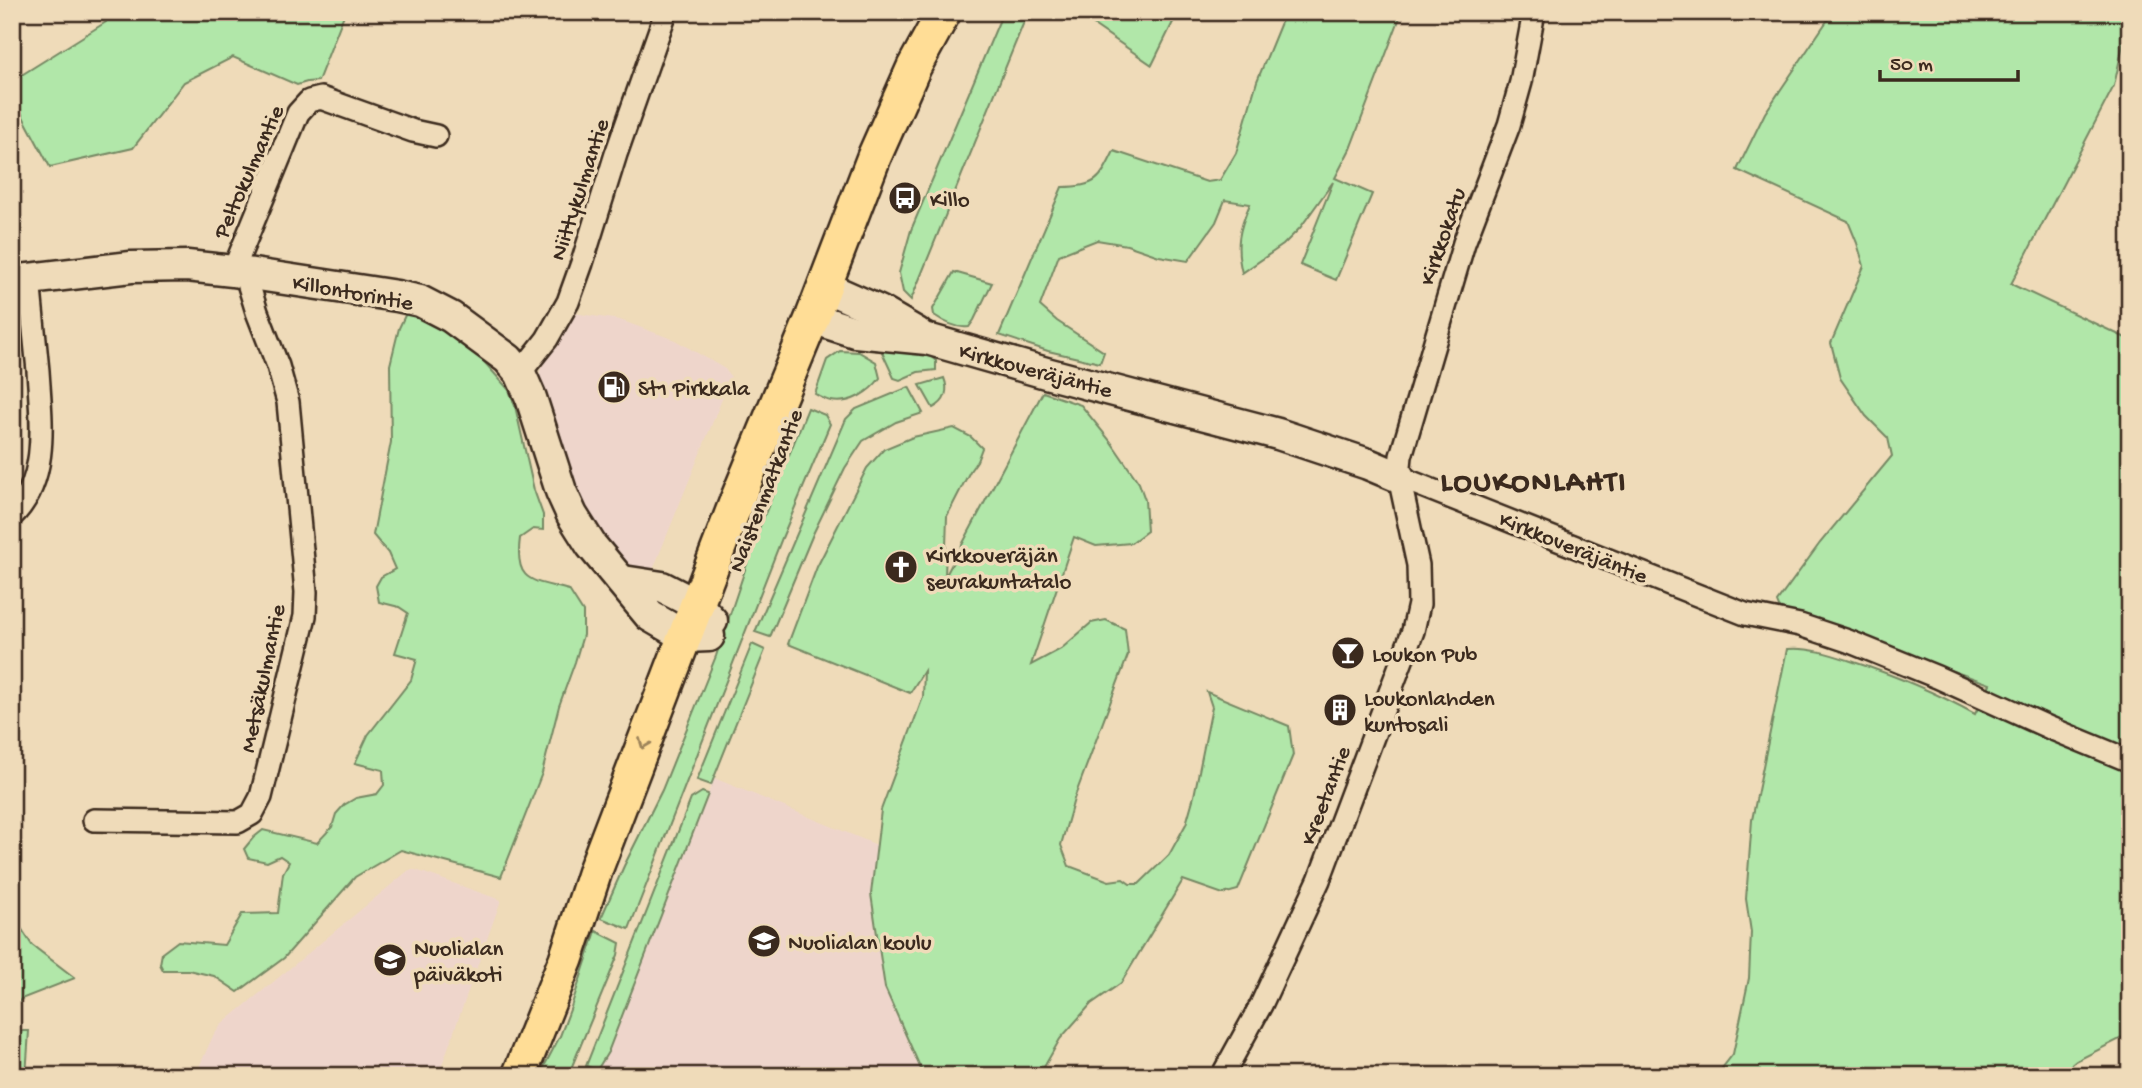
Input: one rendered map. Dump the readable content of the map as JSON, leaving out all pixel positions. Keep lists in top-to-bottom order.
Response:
{
  "streets": {
    "main road": ["Naistenmatkantie"],
    "street": [
      "Peltokulmantie",
      "Niittykulmantie",
      "Kirkkokatu",
      "Killontorintie",
      "Kirkkoveräjäntie",
      "Metsäkulmantie",
      "Kreetantie"
    ]
  },
  "crossings": [
    ["Peltokulmantie", "Killontorintie"],
    ["Peltokulmantie", "Metsäkulmantie"],
    ["Niittykulmantie", "Killontorintie"],
    ["Kirkkokatu", "Kirkkoveräjäntie"],
    ["Kirkkokatu", "Kreetantie"],
    ["Killontorintie", "Naistenmatkantie"],
    ["Killontorintie", "Metsäkulmantie"],
    ["Kirkkoveräjäntie", "Naistenmatkantie"],
    ["Kirkkoveräjäntie", "Kreetantie"]
  ],
  "districts": ["LOUKONLAHTI"],
  "places": {
    "bus stop": ["Killo"],
    "fuel station": ["St1 Pirkkala"],
    "church": ["Kirkkoveräjän seurakuntatalo"],
    "bar": ["Loukon Pub"],
    "building": ["Loukonlahden kuntosali"],
    "school or university": ["Nuolialan koulu", "Nuolialan päiväkoti"]
  },
  "scale_bar": "50 m"
}
